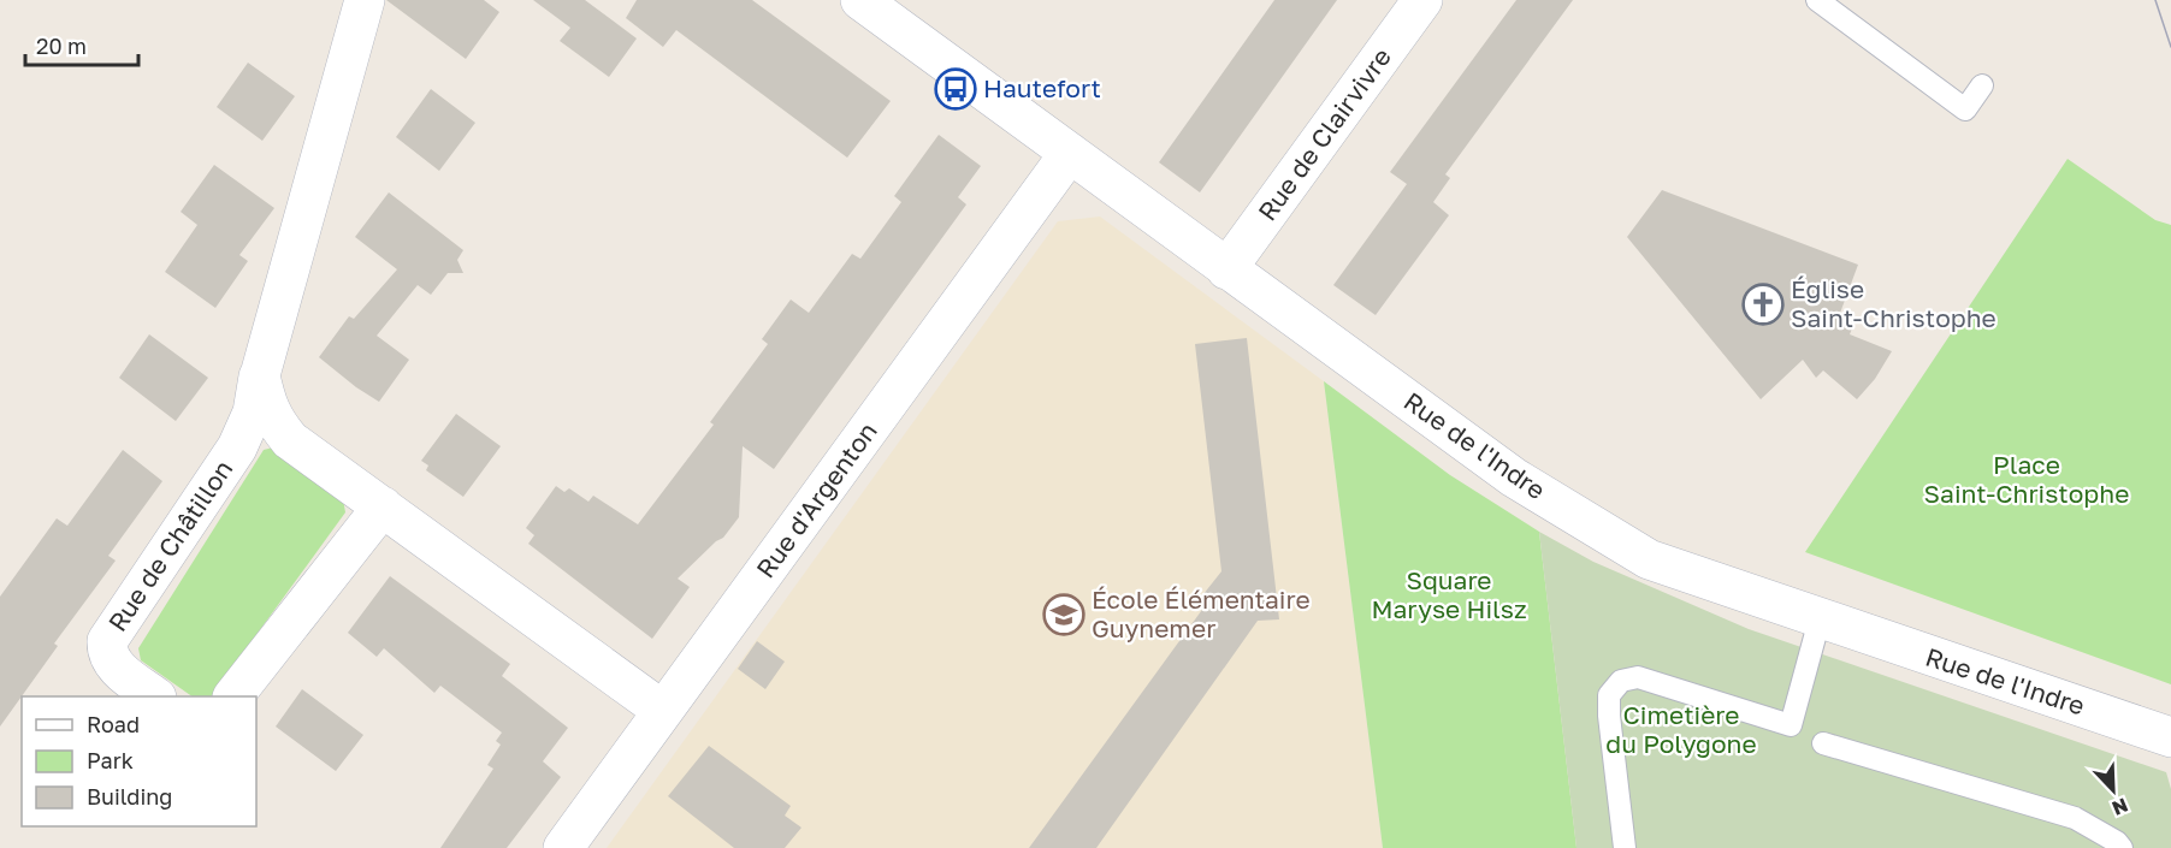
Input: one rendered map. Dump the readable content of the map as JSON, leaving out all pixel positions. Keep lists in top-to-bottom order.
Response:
{
  "streets": {
    "street": [
      "Rue de Clairvivre",
      "Rue de l'Indre",
      "Rue d'Argenton",
      "Rue de Châtillon"
    ]
  },
  "crossings": [
    ["Rue de Clairvivre", "Rue de l'Indre"],
    ["Rue de l'Indre", "Rue d'Argenton"]
  ],
  "parks": ["Place Saint-Christophe", "Square Maryse Hilsz", "Cimetière du Polygone"],
  "places": {
    "bus stop": ["Hautefort"],
    "church": ["Église Saint-Christophe"],
    "school or university": ["École Élémentaire Guynemer"]
  },
  "legend": ["Road", "Park", "Building"],
  "scale_bar": "20 m",
  "north": "bottom right"
}
